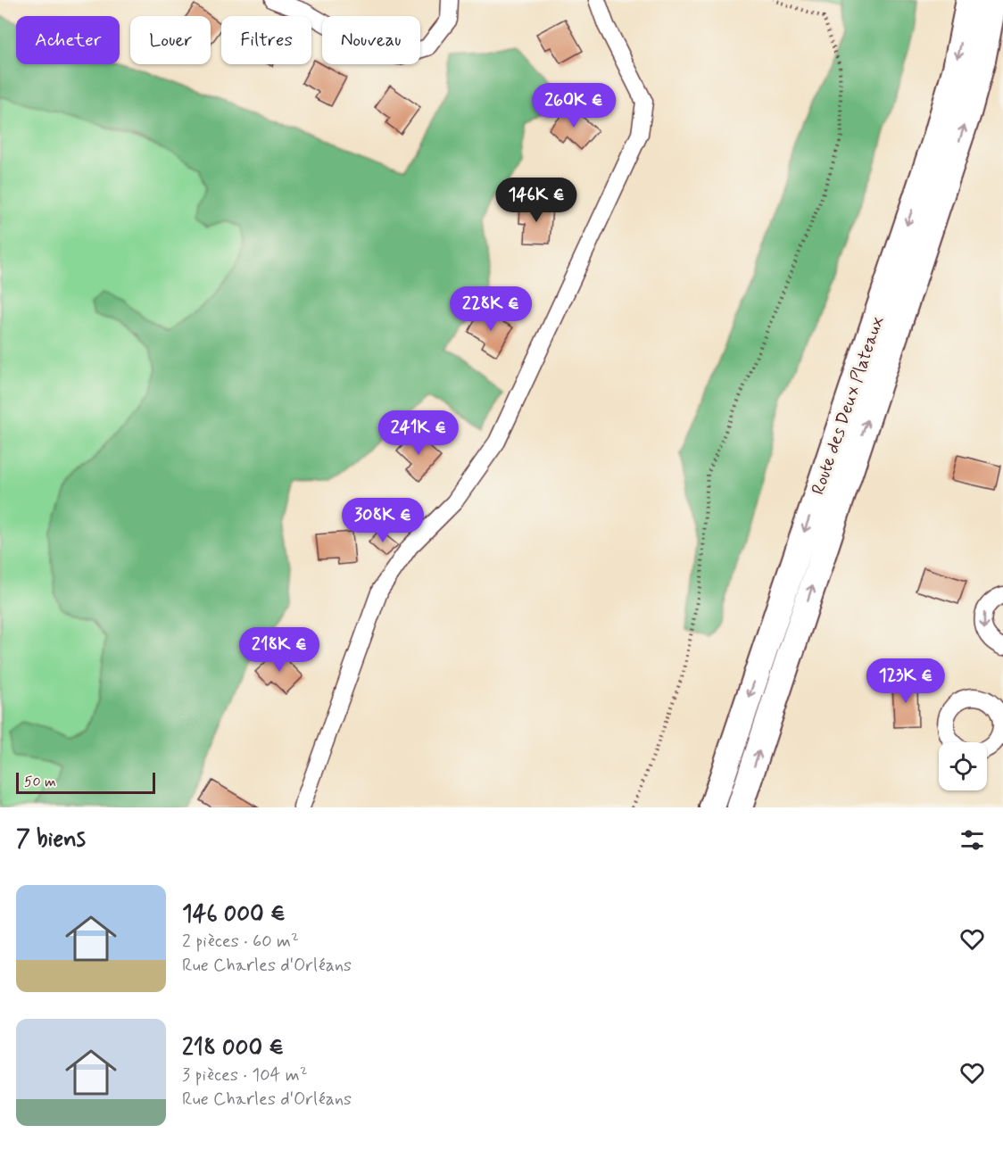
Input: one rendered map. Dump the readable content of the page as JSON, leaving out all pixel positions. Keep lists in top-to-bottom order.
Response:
{
  "streets": {
    "main road": ["Route des Deux Plateaux"]
  },
  "scale_bar": "50 m",
  "page": {
    "chip": [
      "Acheter",
      "Louer",
      "Filtres",
      "Nouveau"
    ],
    "price": [
      "260K €",
      "146K €",
      "228K €",
      "241K €",
      "308K €",
      "218K €",
      "123K €"
    ],
    "scale": "50 m",
    "heading": "7 biens",
    "list": [
      {
        "name": "146 000 €",
        "note": "2 pièces · 60 m² · Rue Charles d'Orléans"
      },
      {
        "name": "218 000 €",
        "note": "3 pièces · 104 m² · Rue Charles d'Orléans"
      }
    ]
  }
}
